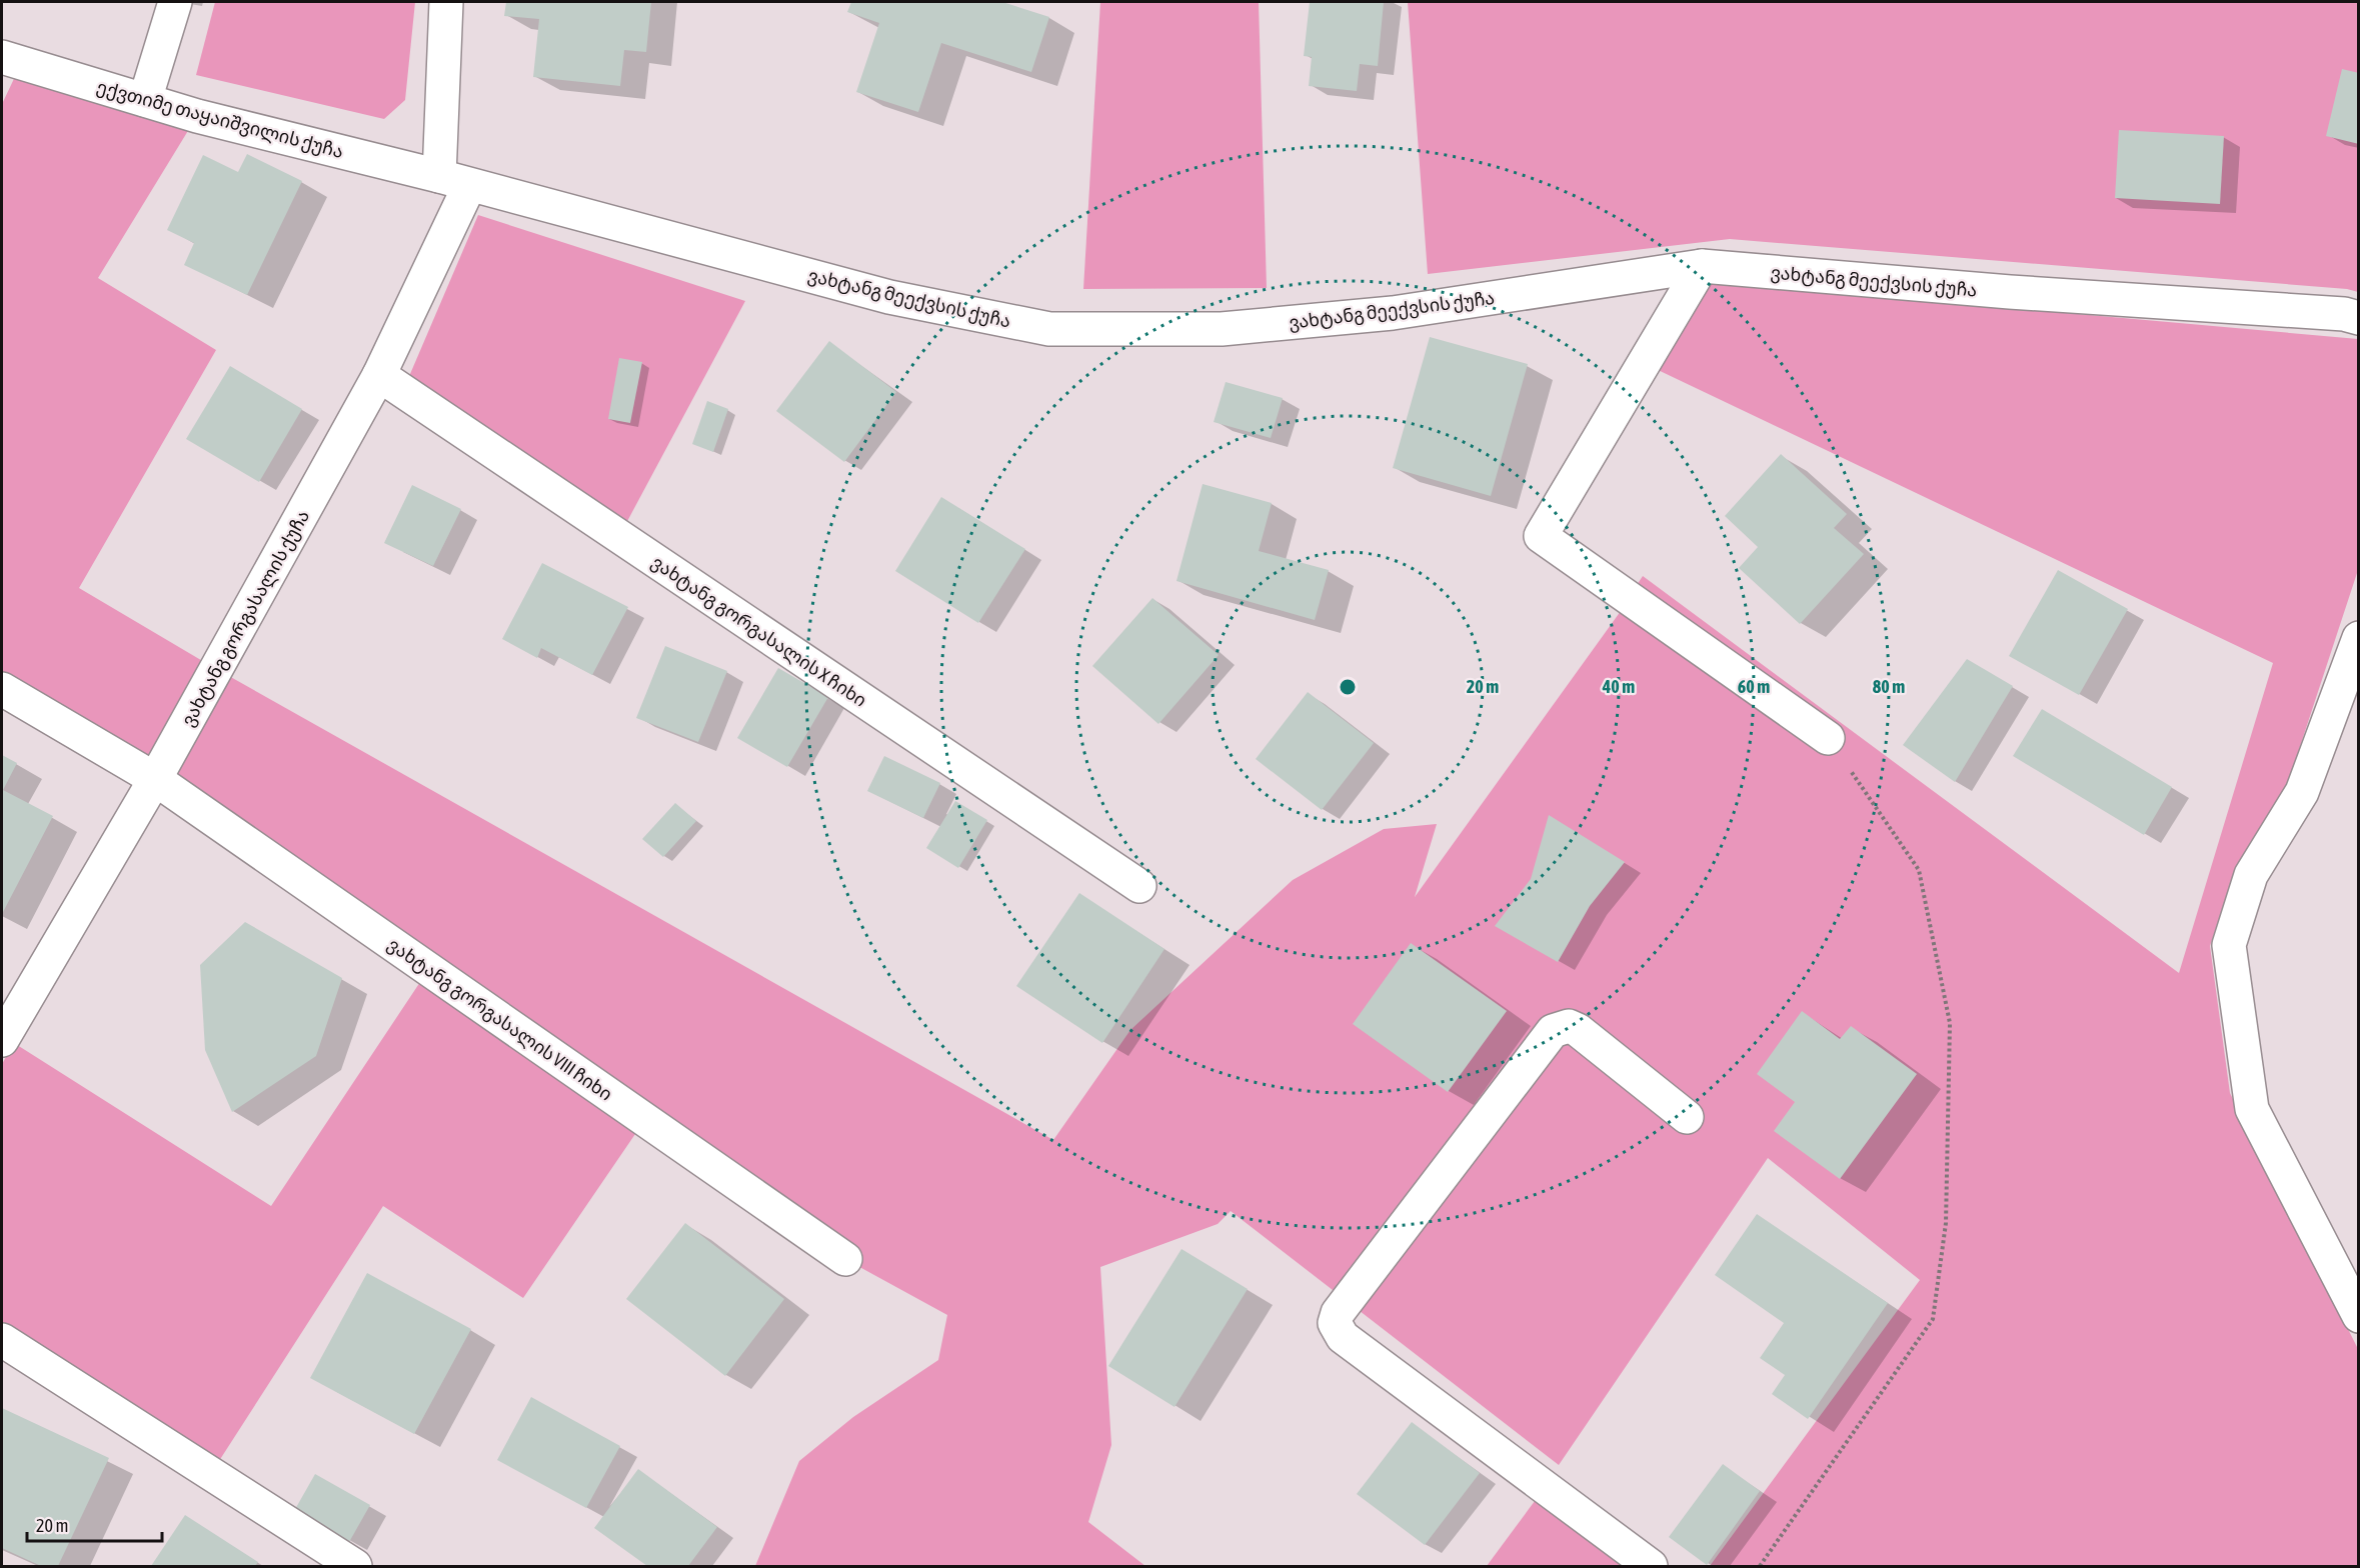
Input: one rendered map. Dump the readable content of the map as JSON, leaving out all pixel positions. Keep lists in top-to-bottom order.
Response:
{
  "streets": {
    "street": [
      "ექვთიმე თაყაიშვილის ქუჩა",
      "ვახტანგ მეექვსის ქუჩა",
      "ვახტანგ გორგასალის ქუჩა",
      "ვახტანგ გორგასალის X ჩიხი",
      "ვახტანგ გორგასალის VIII ჩიხი"
    ]
  },
  "crossings": [
    ["ექვთიმე თაყაიშვილის ქუჩა", "ვახტანგ მეექვსის ქუჩა"],
    ["ექვთიმე თაყაიშვილის ქუჩა", "ვახტანგ გორგასალის ქუჩა"],
    ["ვახტანგ მეექვსის ქუჩა", "ვახტანგ გორგასალის ქუჩა"],
    ["ვახტანგ გორგასალის ქუჩა", "ვახტანგ გორგასალის X ჩიხი"],
    ["ვახტანგ გორგასალის ქუჩა", "ვახტანგ გორგასალის VIII ჩიხი"]
  ],
  "scale_bar": "20 m",
  "rings": [
    "20 m",
    "40 m",
    "60 m",
    "80 m"
  ]
}
